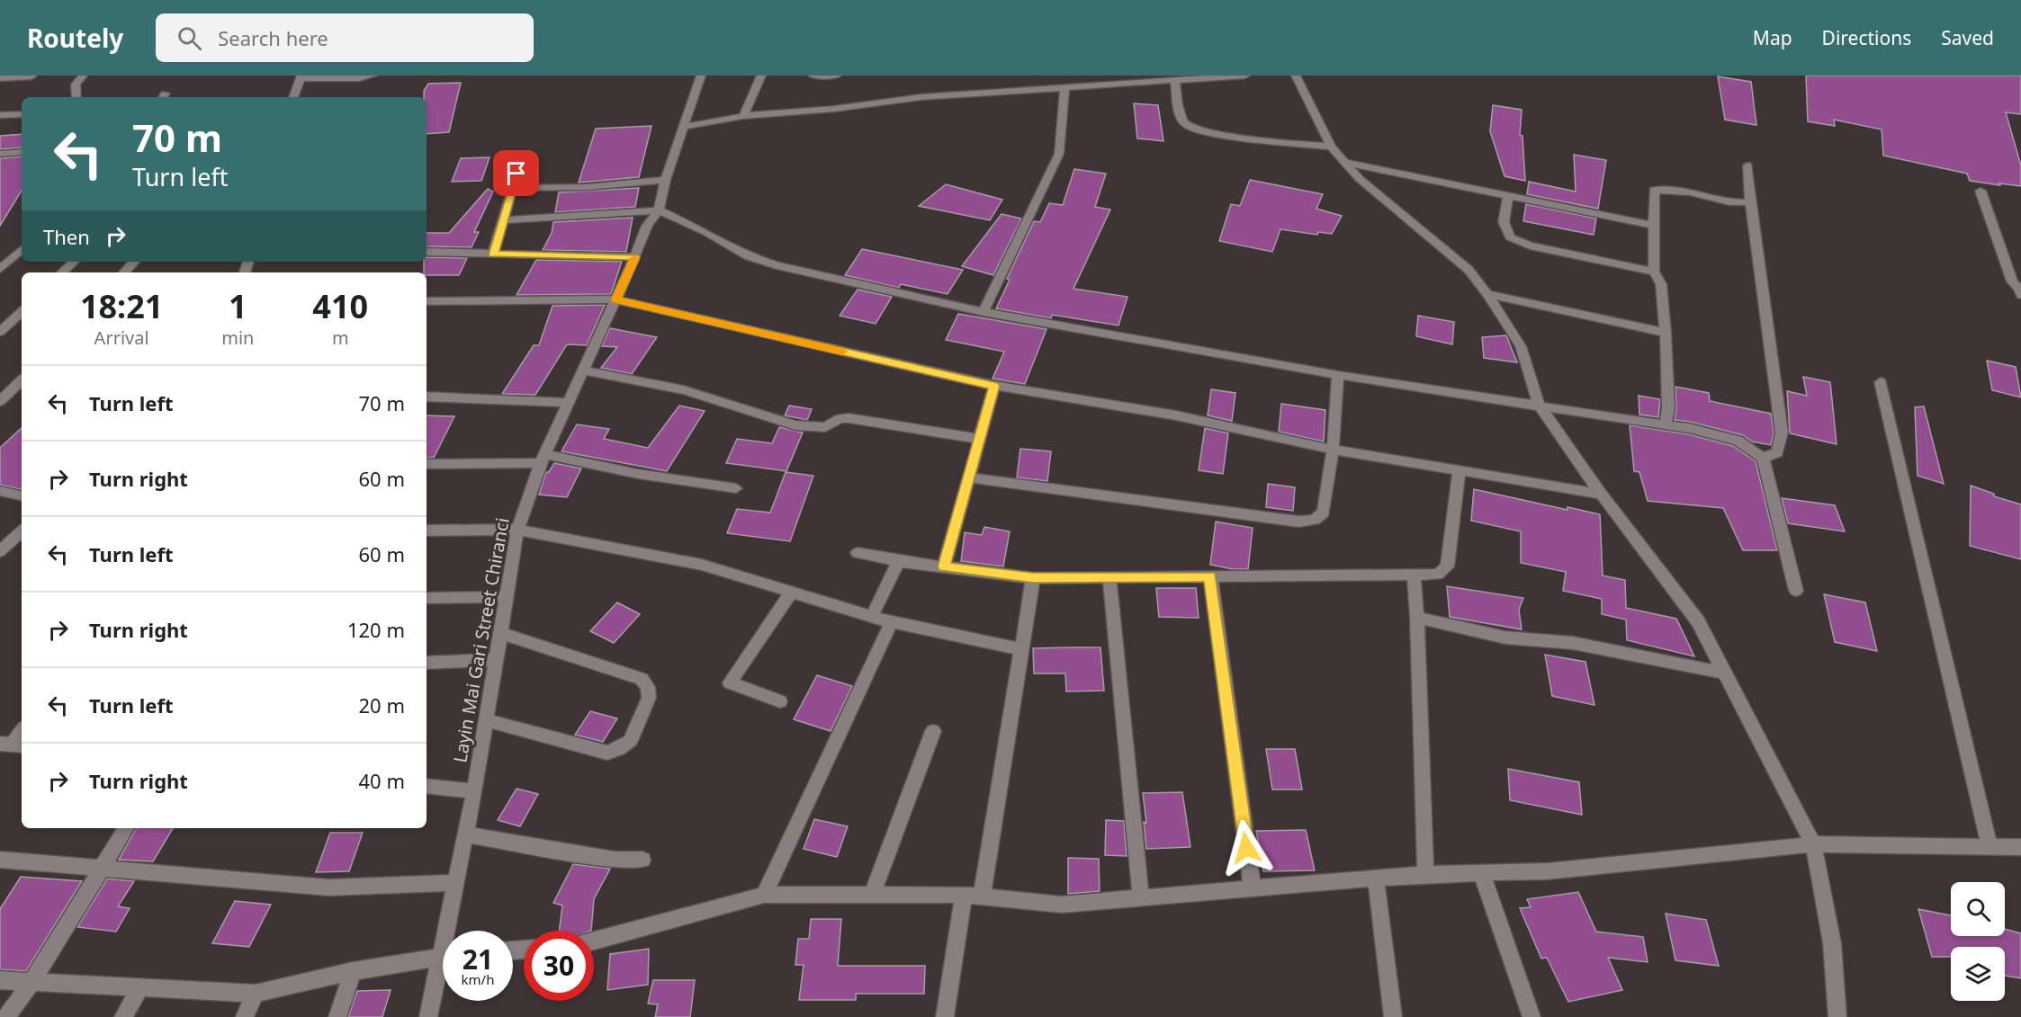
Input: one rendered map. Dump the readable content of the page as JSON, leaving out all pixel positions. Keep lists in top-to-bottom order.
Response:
{
  "streets": {
    "street": ["Layin Mai Gari Street Chiranci"]
  },
  "page": {
    "header": "Routely",
    "search": "Search here",
    "nav": ["Map", "Directions", "Saved"],
    "turn": ["70 m", "Turn left"],
    "then": "Then",
    "eta": [
      "18:21",
      "Arrival",
      "1",
      "min",
      "410",
      "m"
    ],
    "list": [
      {
        "name": "Turn left",
        "value": "70 m"
      },
      {
        "name": "Turn right",
        "value": "60 m"
      },
      {
        "name": "Turn left",
        "value": "60 m"
      },
      {
        "name": "Turn right",
        "value": "120 m"
      },
      {
        "name": "Turn left",
        "value": "20 m"
      },
      {
        "name": "Turn right",
        "value": "40 m"
      }
    ],
    "speed": "21 km/h",
    "limit": "30"
  }
}
